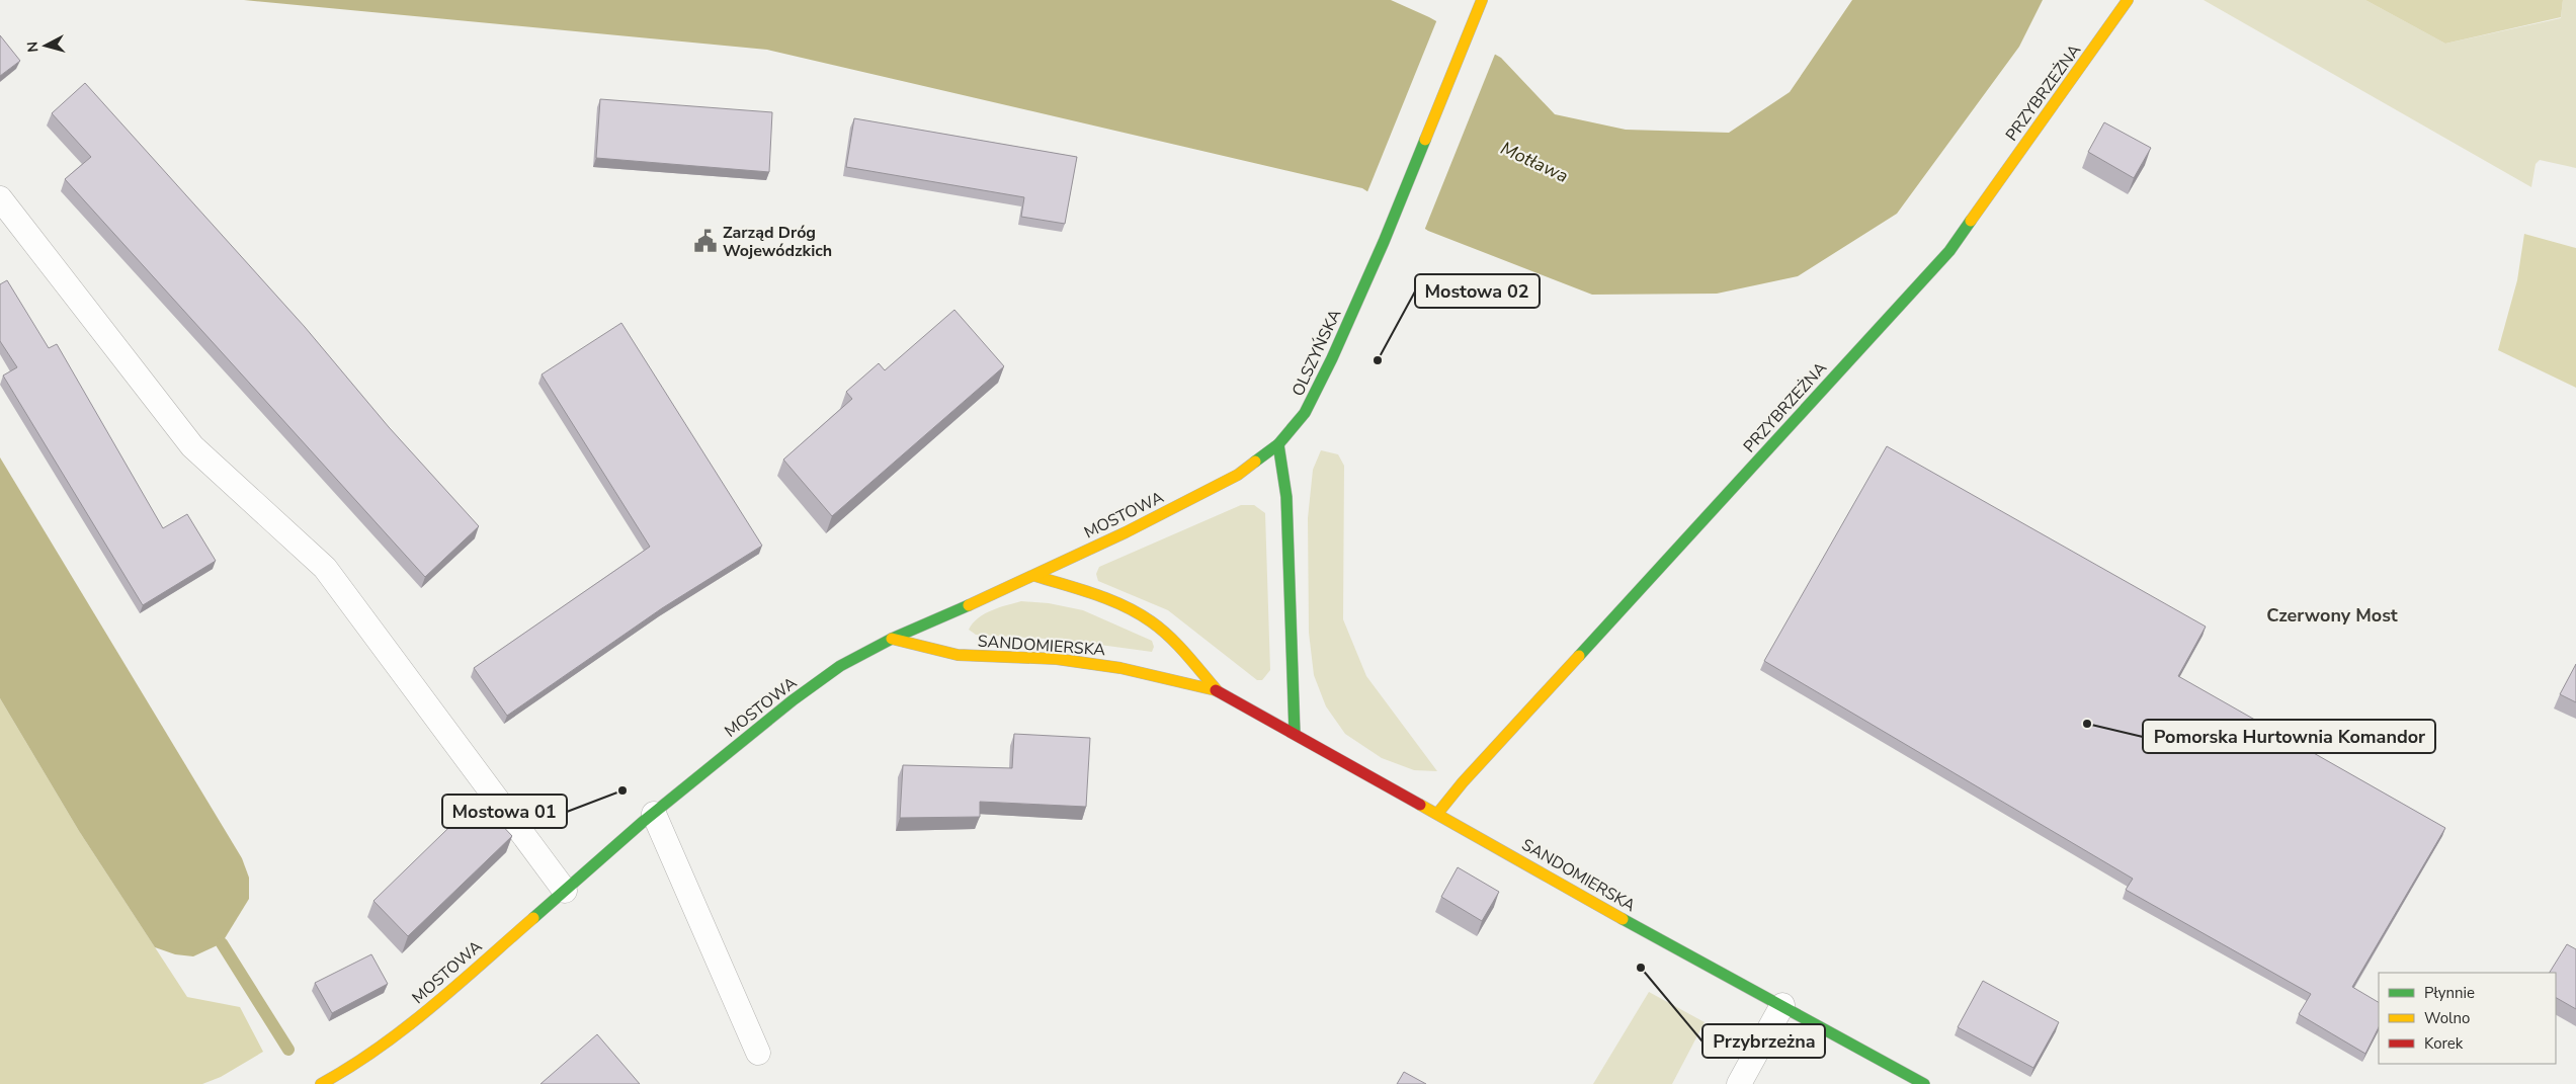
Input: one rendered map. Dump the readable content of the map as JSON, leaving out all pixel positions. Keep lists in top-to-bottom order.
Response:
{
  "streets": {
    "street": [
      "PRZYBRZEŻNA",
      "OLSZYŃSKA",
      "MOSTOWA",
      "SANDOMIERSKA"
    ]
  },
  "crossings": [
    ["PRZYBRZEŻNA", "SANDOMIERSKA"],
    ["OLSZYŃSKA", "MOSTOWA"],
    ["MOSTOWA", "SANDOMIERSKA"]
  ],
  "districts": ["Czerwony Most"],
  "water": ["Motława"],
  "places": {
    "public building": ["Zarząd Dróg Wojewódzkich"],
    "other": [
      "Mostowa 02",
      "Pomorska Hurtownia Komandor",
      "Mostowa 01",
      "Przybrzeżna"
    ]
  },
  "legend": ["Płynnie", "Wolno", "Korek"],
  "north": "left"
}
